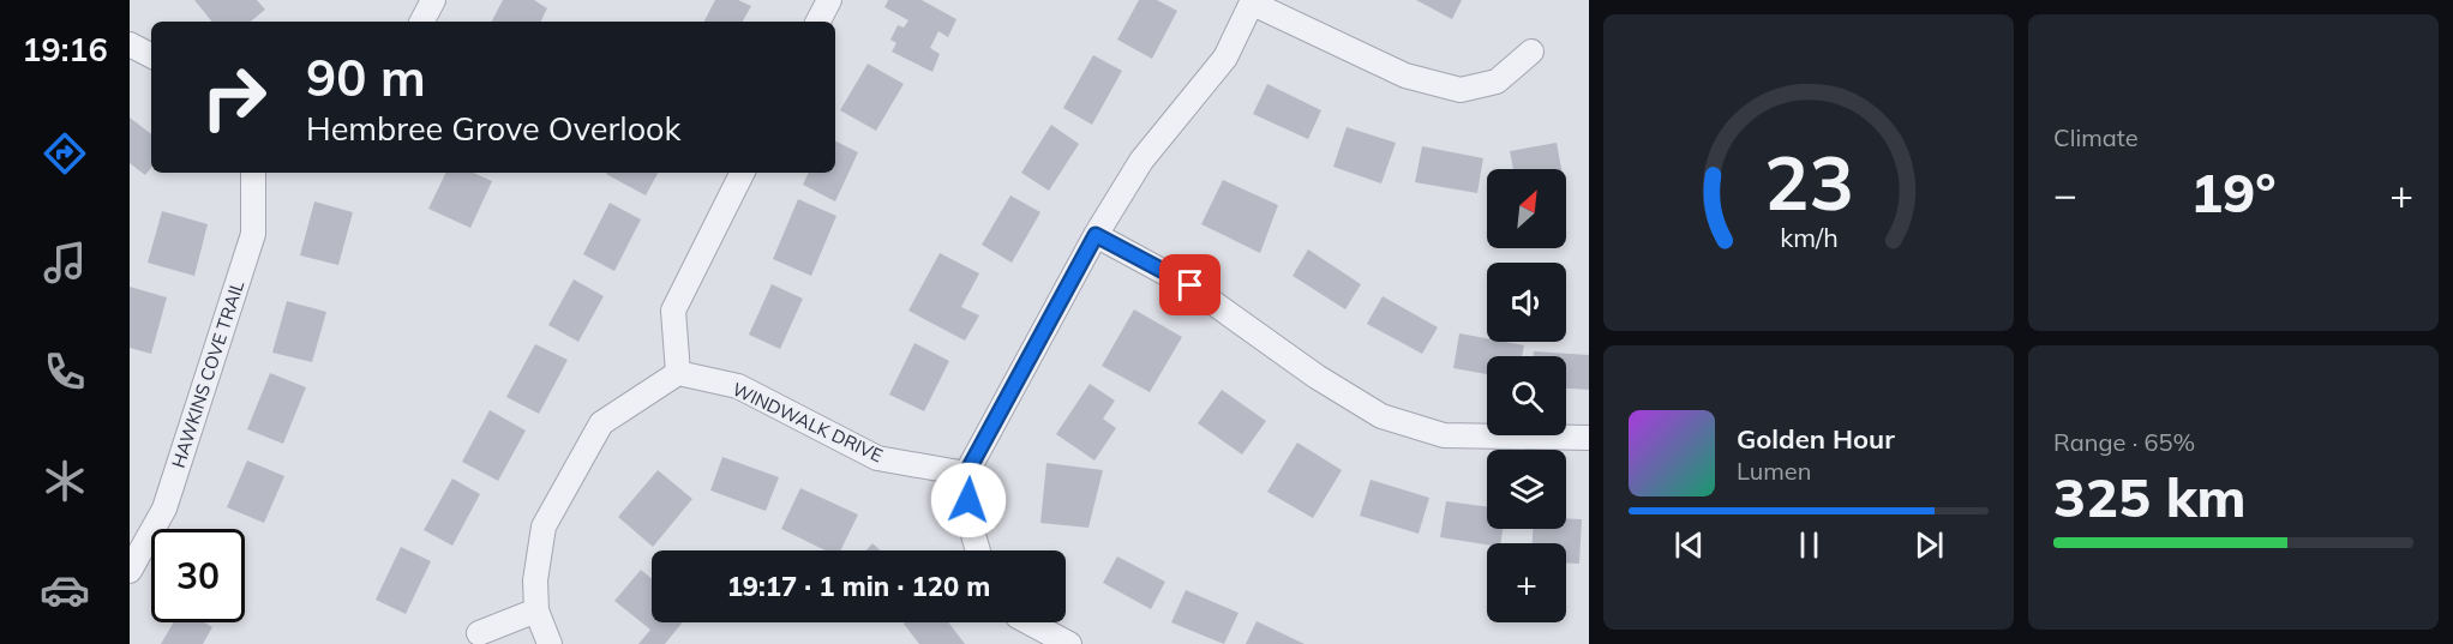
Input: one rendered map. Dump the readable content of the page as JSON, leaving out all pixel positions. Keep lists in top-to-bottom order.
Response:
{
  "streets": {
    "street": ["HAWKINS COVE TRAIL", "WINDWALK DRIVE"]
  },
  "north": "top right",
  "page": {
    "tabs": "19:16",
    "tile": [
      "Climate",
      ["Range · 65%", "325 km"]
    ],
    "turn": ["90 m", "Hembree Grove Overlook"],
    "heat": ["−", "19°", "+"],
    "map_buttons": "+",
    "song": ["Golden Hour", "Lumen"],
    "limit": "30",
    "trip": "19:17 · 1 min · 120 m",
    "gauge": ["23", "km/h"]
  }
}
